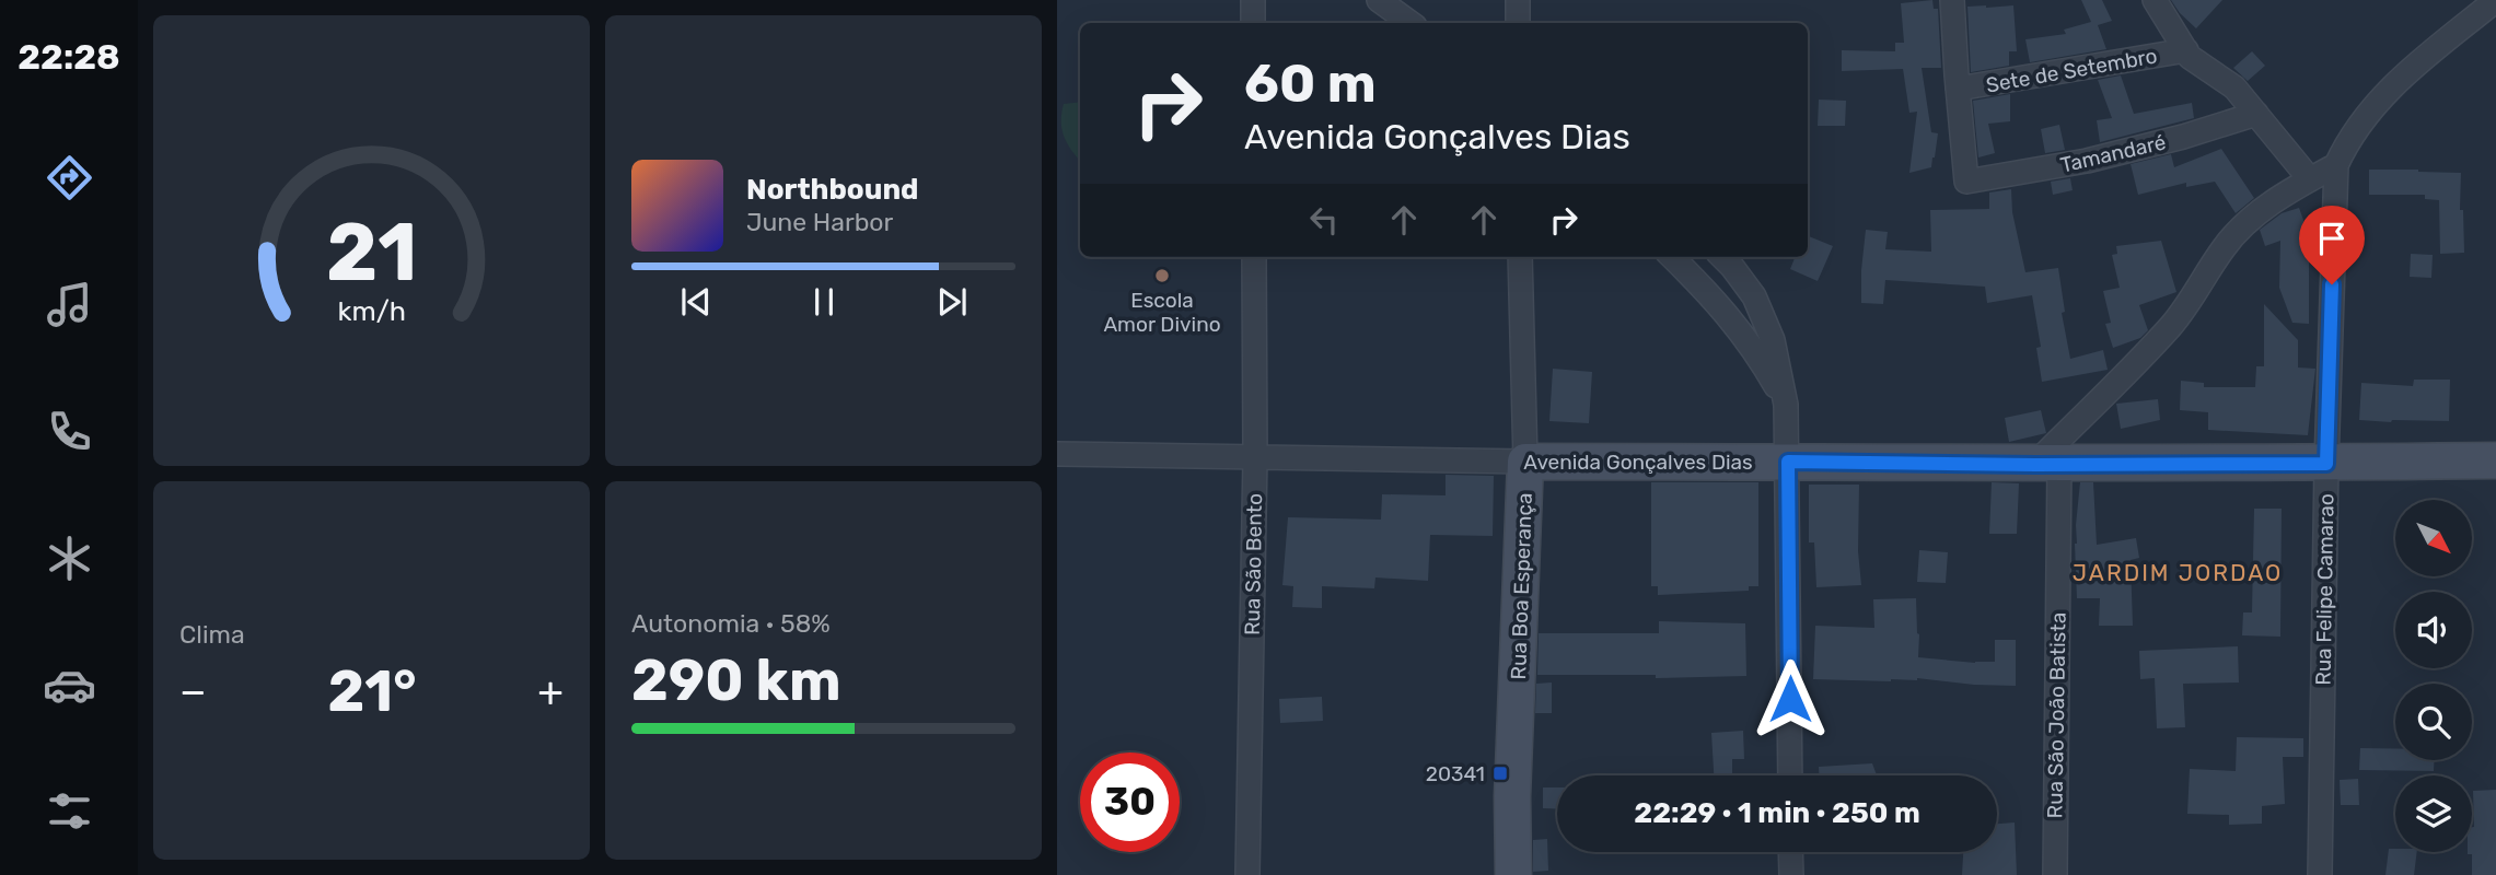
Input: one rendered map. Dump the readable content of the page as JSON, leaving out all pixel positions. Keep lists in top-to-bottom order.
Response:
{
  "streets": {
    "street": [
      "Sete de Setembro",
      "Tamandaré",
      "Avenida Gonçalves Dias",
      "Rua São Bento",
      "Rua Boa Esperança",
      "Rua Felipe Camarao",
      "Rua São João Batista"
    ]
  },
  "crossings": [
    ["Sete de Setembro", "Tamandaré"],
    ["Avenida Gonçalves Dias", "Rua São Bento"],
    ["Avenida Gonçalves Dias", "Rua Boa Esperança"],
    ["Avenida Gonçalves Dias", "Rua Felipe Camarao"],
    ["Avenida Gonçalves Dias", "Rua São João Batista"]
  ],
  "districts": ["JARDIM JORDAO"],
  "places": {
    "other": ["Escola Amor Divino"],
    "transit": ["20341"]
  },
  "north": "bottom right",
  "page": {
    "tabs": "22:28",
    "turn": ["60 m", "Avenida Gonçalves Dias"],
    "song": ["Northbound", "June Harbor"],
    "tile": [
      "Clima",
      ["Autonomia · 58%", "290 km"]
    ],
    "heat": ["−", "21°", "+"],
    "limit": "30",
    "trip": "22:29 · 1 min · 250 m",
    "gauge": ["21", "km/h"]
  }
}
